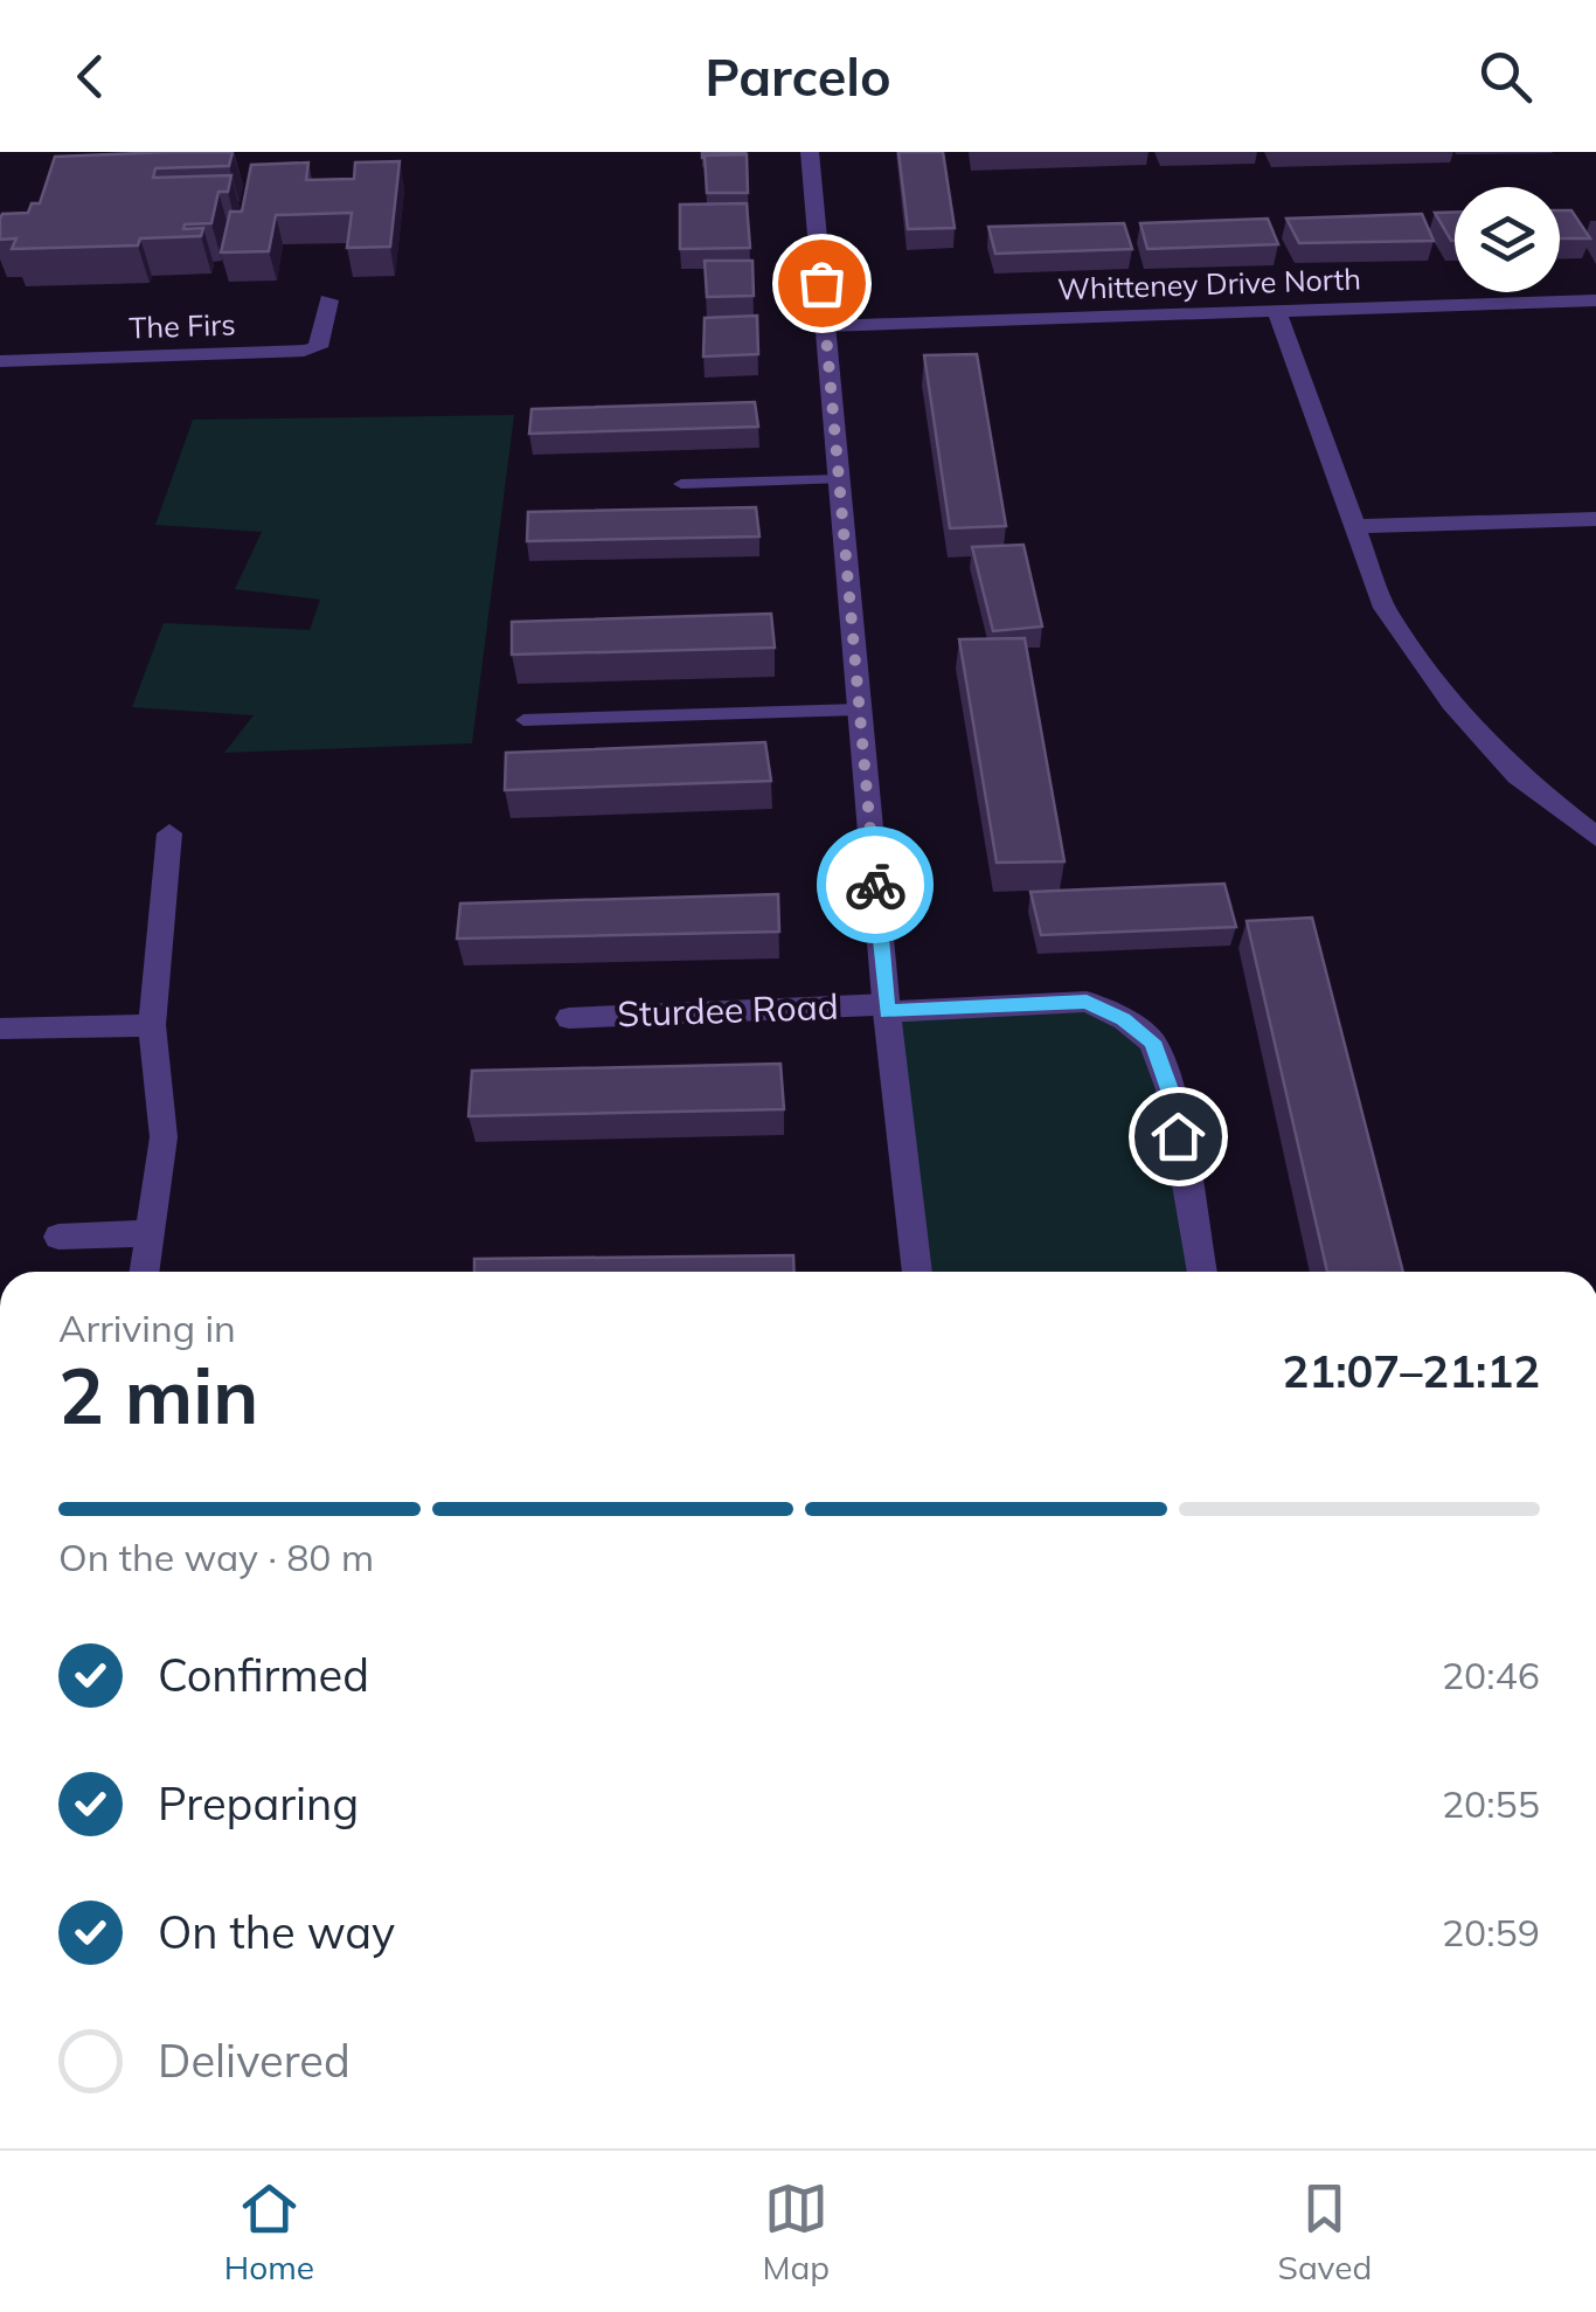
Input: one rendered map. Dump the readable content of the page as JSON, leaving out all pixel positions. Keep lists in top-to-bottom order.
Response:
{
  "streets": {
    "street": ["Whitteney Drive North", "The Firs", "Sturdee Road"]
  },
  "crossings": [
    ["Whitteney Drive North", "Sturdee Road"]
  ],
  "page": {
    "header": "Parcelo",
    "heading": ["2 min", "Arriving in", "21:07–21:12"],
    "bar": "On the way · 80 m",
    "list": [
      ["Confirmed", "20:46"],
      ["Preparing", "20:55"],
      ["On the way", "20:59"],
      "Delivered"
    ],
    "tabs": ["Home", "Map", "Saved"]
  }
}
